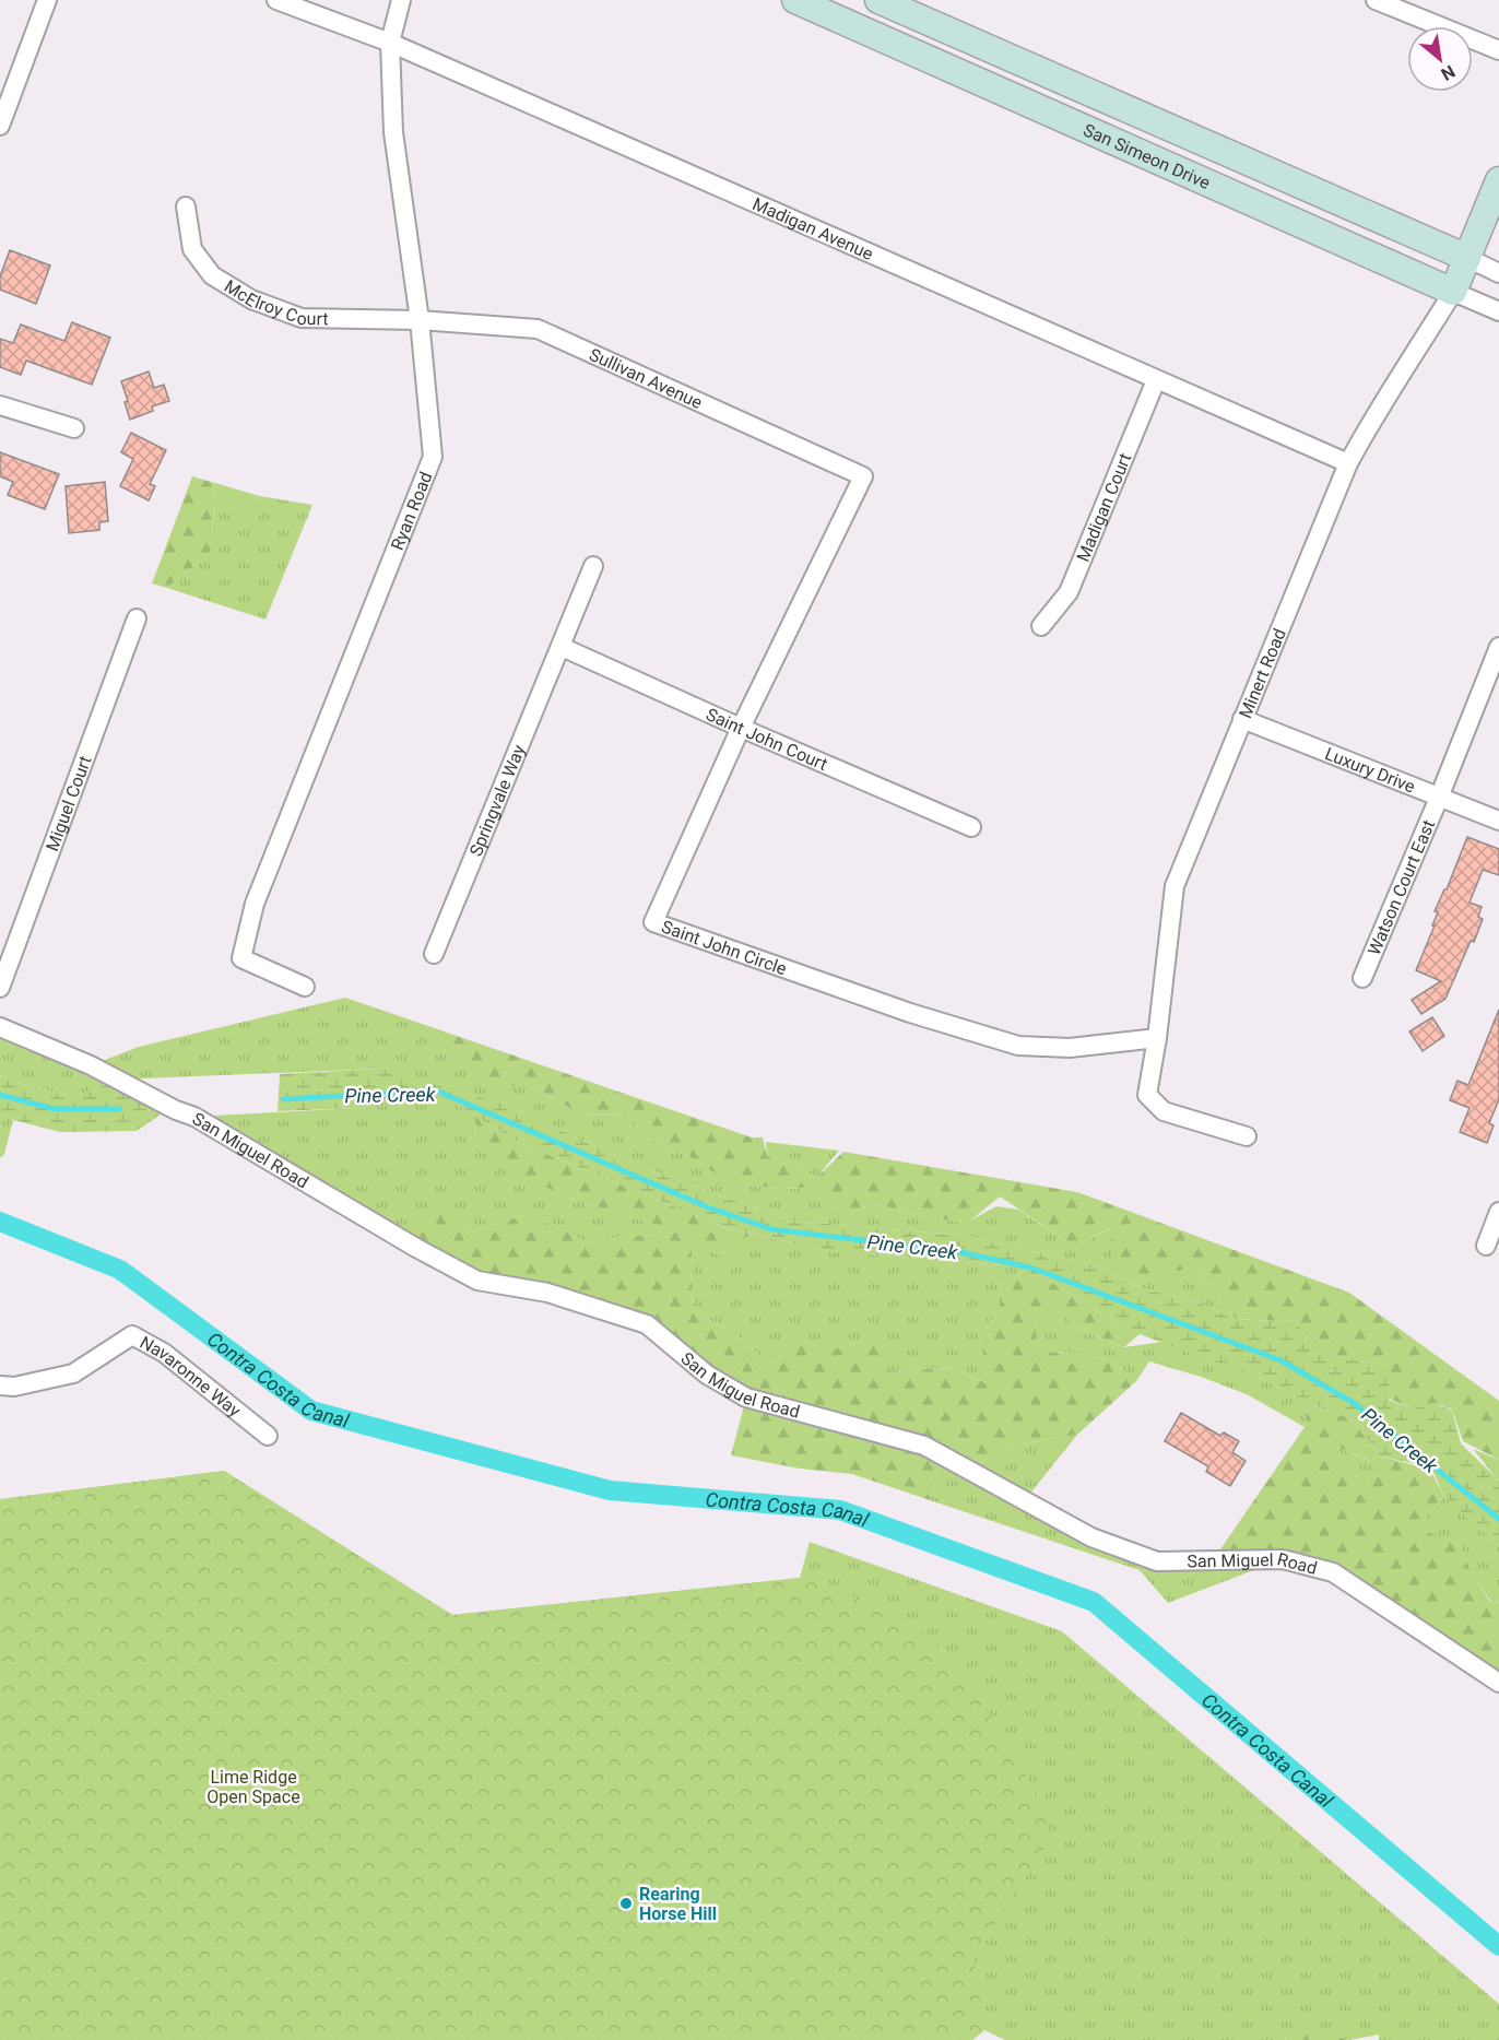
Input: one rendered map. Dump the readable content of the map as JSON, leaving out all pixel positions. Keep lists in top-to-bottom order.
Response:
{
  "streets": {
    "street": [
      "San Simeon Drive",
      "Madigan Avenue",
      "McElroy Court",
      "Sullivan Avenue",
      "Madigan Court",
      "Ryan Road",
      "Minert Road",
      "Saint John Court",
      "Luxury Drive",
      "Springvale Way",
      "Miguel Court",
      "Watson Court East",
      "Saint John Circle",
      "San Miguel Road",
      "Navaronne Way"
    ]
  },
  "crossings": [
    ["San Simeon Drive", "Minert Road"],
    ["Madigan Avenue", "Madigan Court"],
    ["Madigan Avenue", "Ryan Road"],
    ["Madigan Avenue", "Minert Road"],
    ["McElroy Court", "Sullivan Avenue"],
    ["McElroy Court", "Ryan Road"],
    ["Sullivan Avenue", "Ryan Road"],
    ["Sullivan Avenue", "Saint John Circle"],
    ["Minert Road", "Luxury Drive"],
    ["Minert Road", "Saint John Circle"],
    ["Saint John Court", "Springvale Way"],
    ["Saint John Court", "Saint John Circle"],
    ["Luxury Drive", "Watson Court East"]
  ],
  "water": ["Pine Creek", "Contra Costa Canal"],
  "parks": ["Lime Ridge Open Space"],
  "places": ["Rearing Horse Hill"],
  "north": "bottom right"
}
